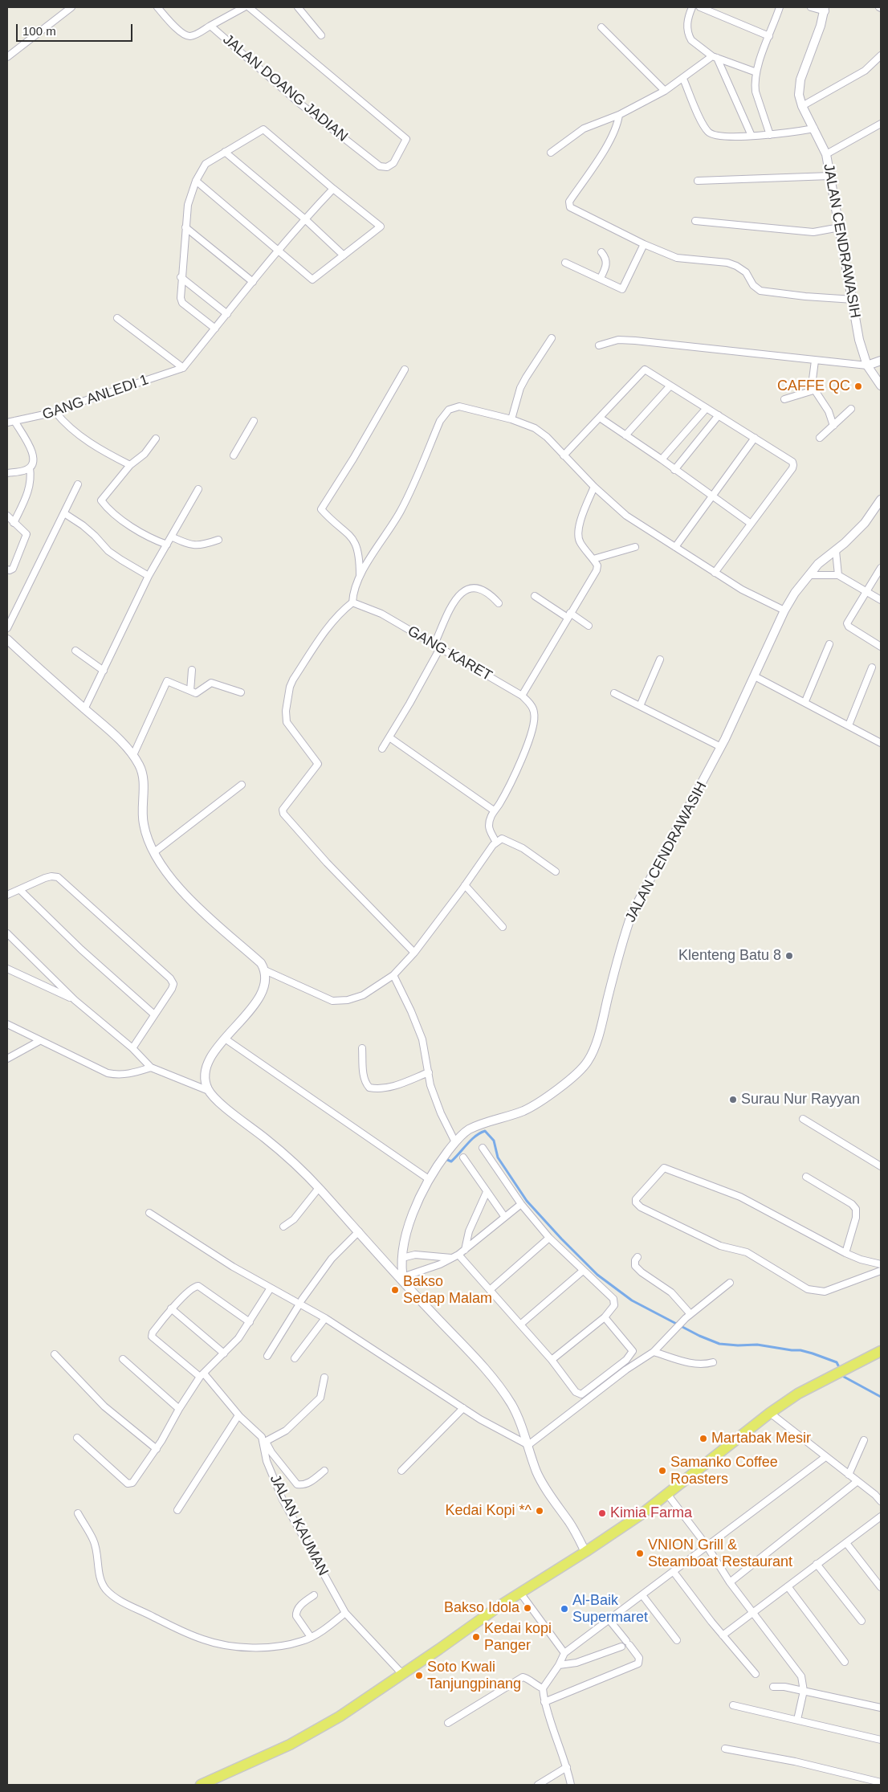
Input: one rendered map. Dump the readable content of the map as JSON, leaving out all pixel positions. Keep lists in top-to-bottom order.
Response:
{
  "streets": {
    "street": [
      "JALAN DOANG JADIAN",
      "JALAN CENDRAWASIH",
      "GANG ANLEDI 1",
      "GANG KARET",
      "JALAN KAUMAN"
    ]
  },
  "places": [
    "CAFFE QC",
    "Klenteng Batu 8",
    "Surau Nur Rayyan",
    "Bakso Sedap Malam",
    "Martabak Mesir",
    "Samanko Coffee Roasters",
    "Kedai Kopi *^",
    "Kimia Farma",
    "VNION Grill & Steamboat Restaurant",
    "Bakso Idola",
    "Al-Baik Supermaret",
    "Kedai kopi Panger",
    "Soto Kwali Tanjungpinang"
  ],
  "scale_bar": "100 m"
}
